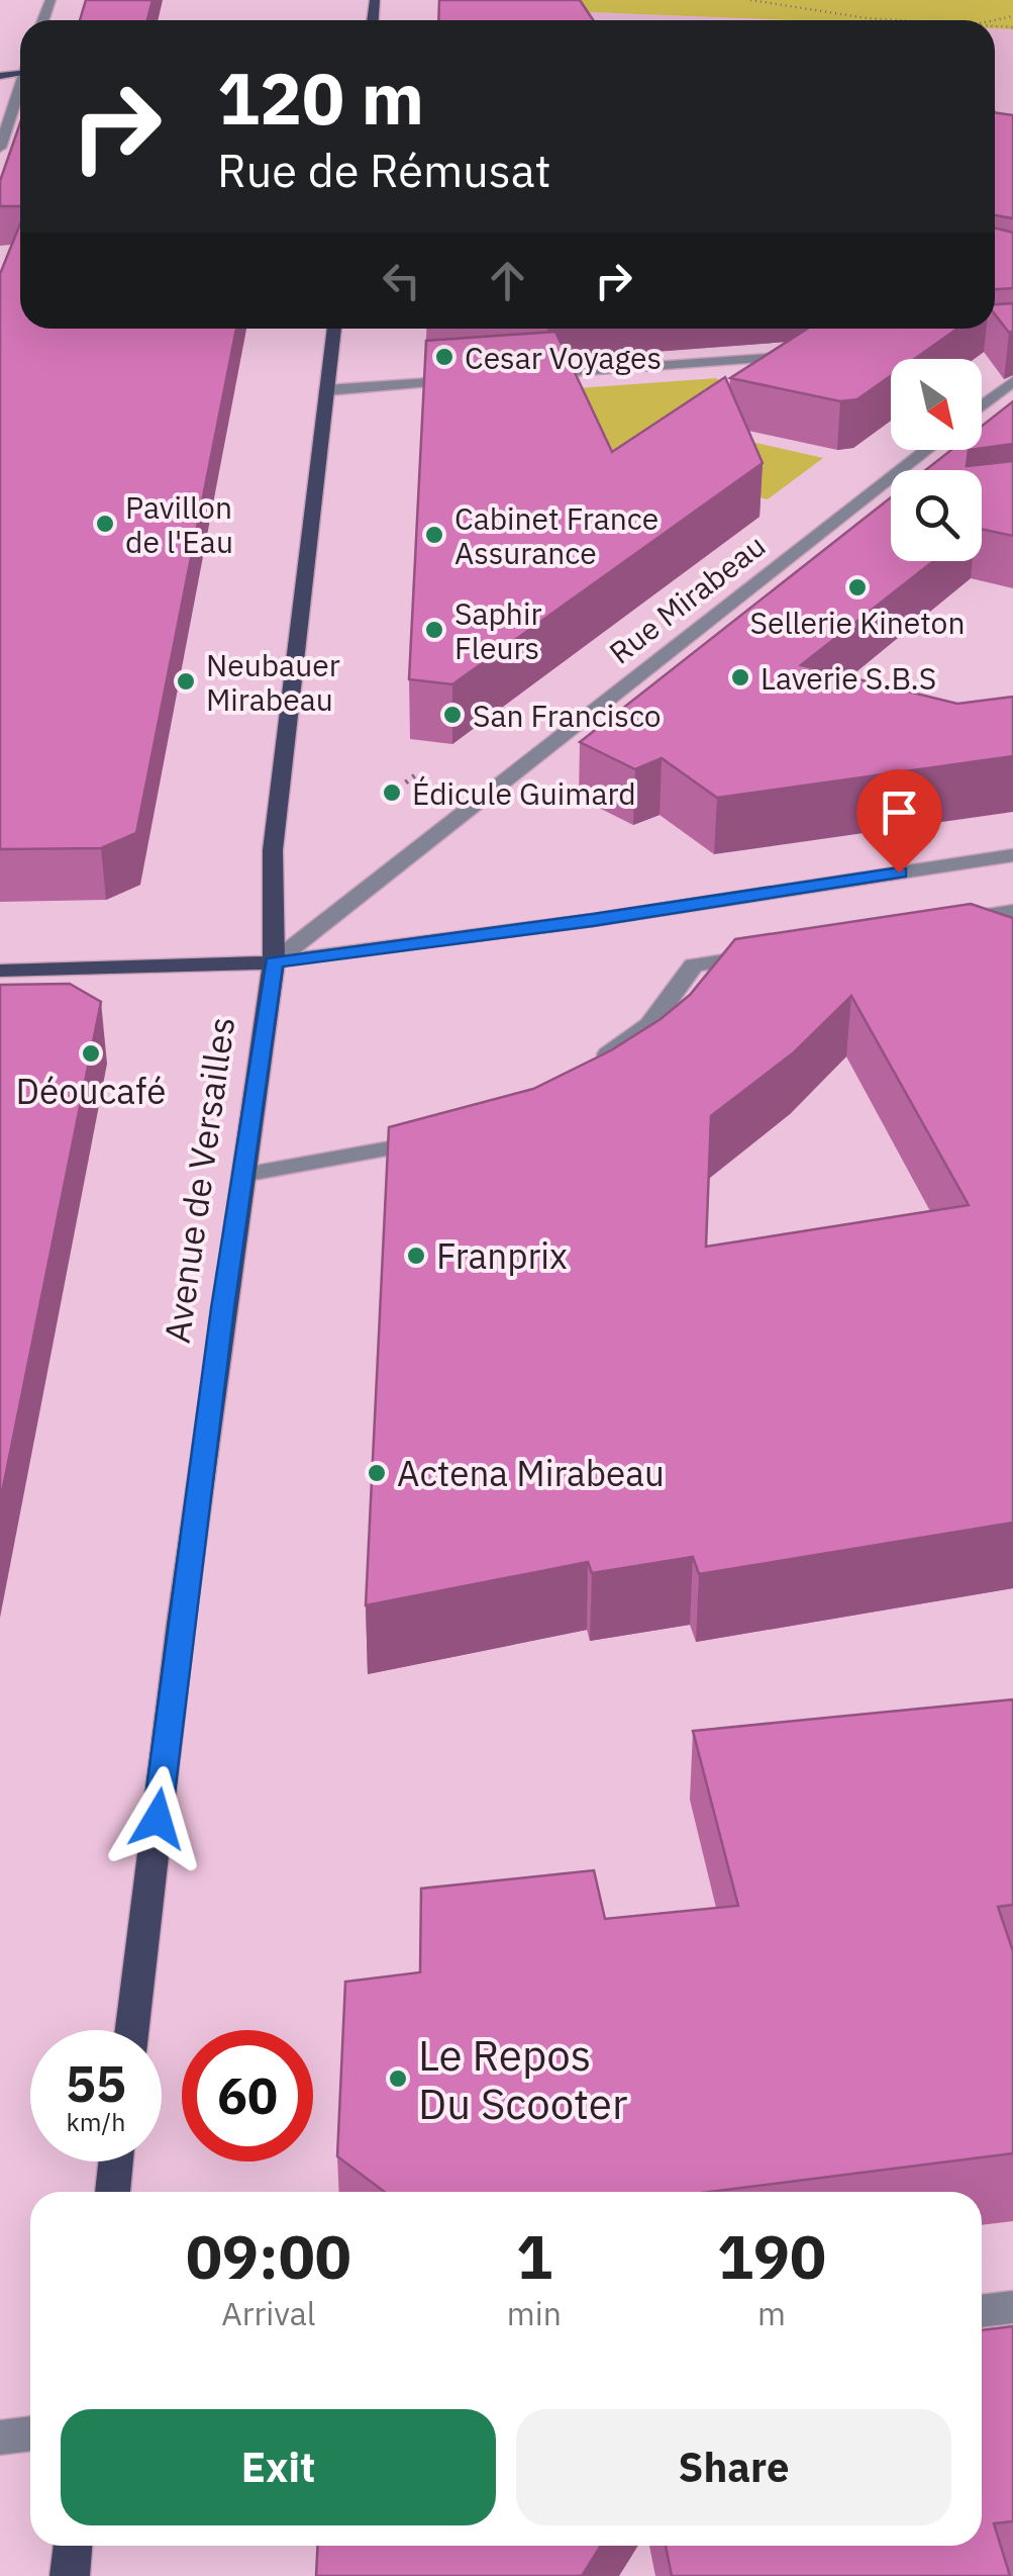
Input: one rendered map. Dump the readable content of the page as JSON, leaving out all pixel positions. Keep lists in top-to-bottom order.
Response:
{
  "streets": {
    "main road": ["Avenue de Versailles"],
    "street": ["Rue Mirabeau"]
  },
  "crossings": [
    ["Rue Mirabeau", "Avenue de Versailles"]
  ],
  "places": [
    "Cesar Voyages",
    "Pavillon de l'Eau",
    "Cabinet France Assurance",
    "Sellerie Kineton",
    "Saphir Fleurs",
    "Laverie S.B.S",
    "Neubauer Mirabeau",
    "San Francisco",
    "Édicule Guimard",
    "Déoucafé",
    "Franprix",
    "Actena Mirabeau",
    "Le Repos Du Scooter"
  ],
  "north": "bottom right",
  "page": {
    "turn": ["120 m", "Rue de Rémusat"],
    "speed": "55 km/h",
    "limit": "60",
    "eta": [
      "09:00",
      "Arrival",
      "1",
      "min",
      "190",
      "m"
    ],
    "buttons": ["Exit", "Share"]
  }
}
